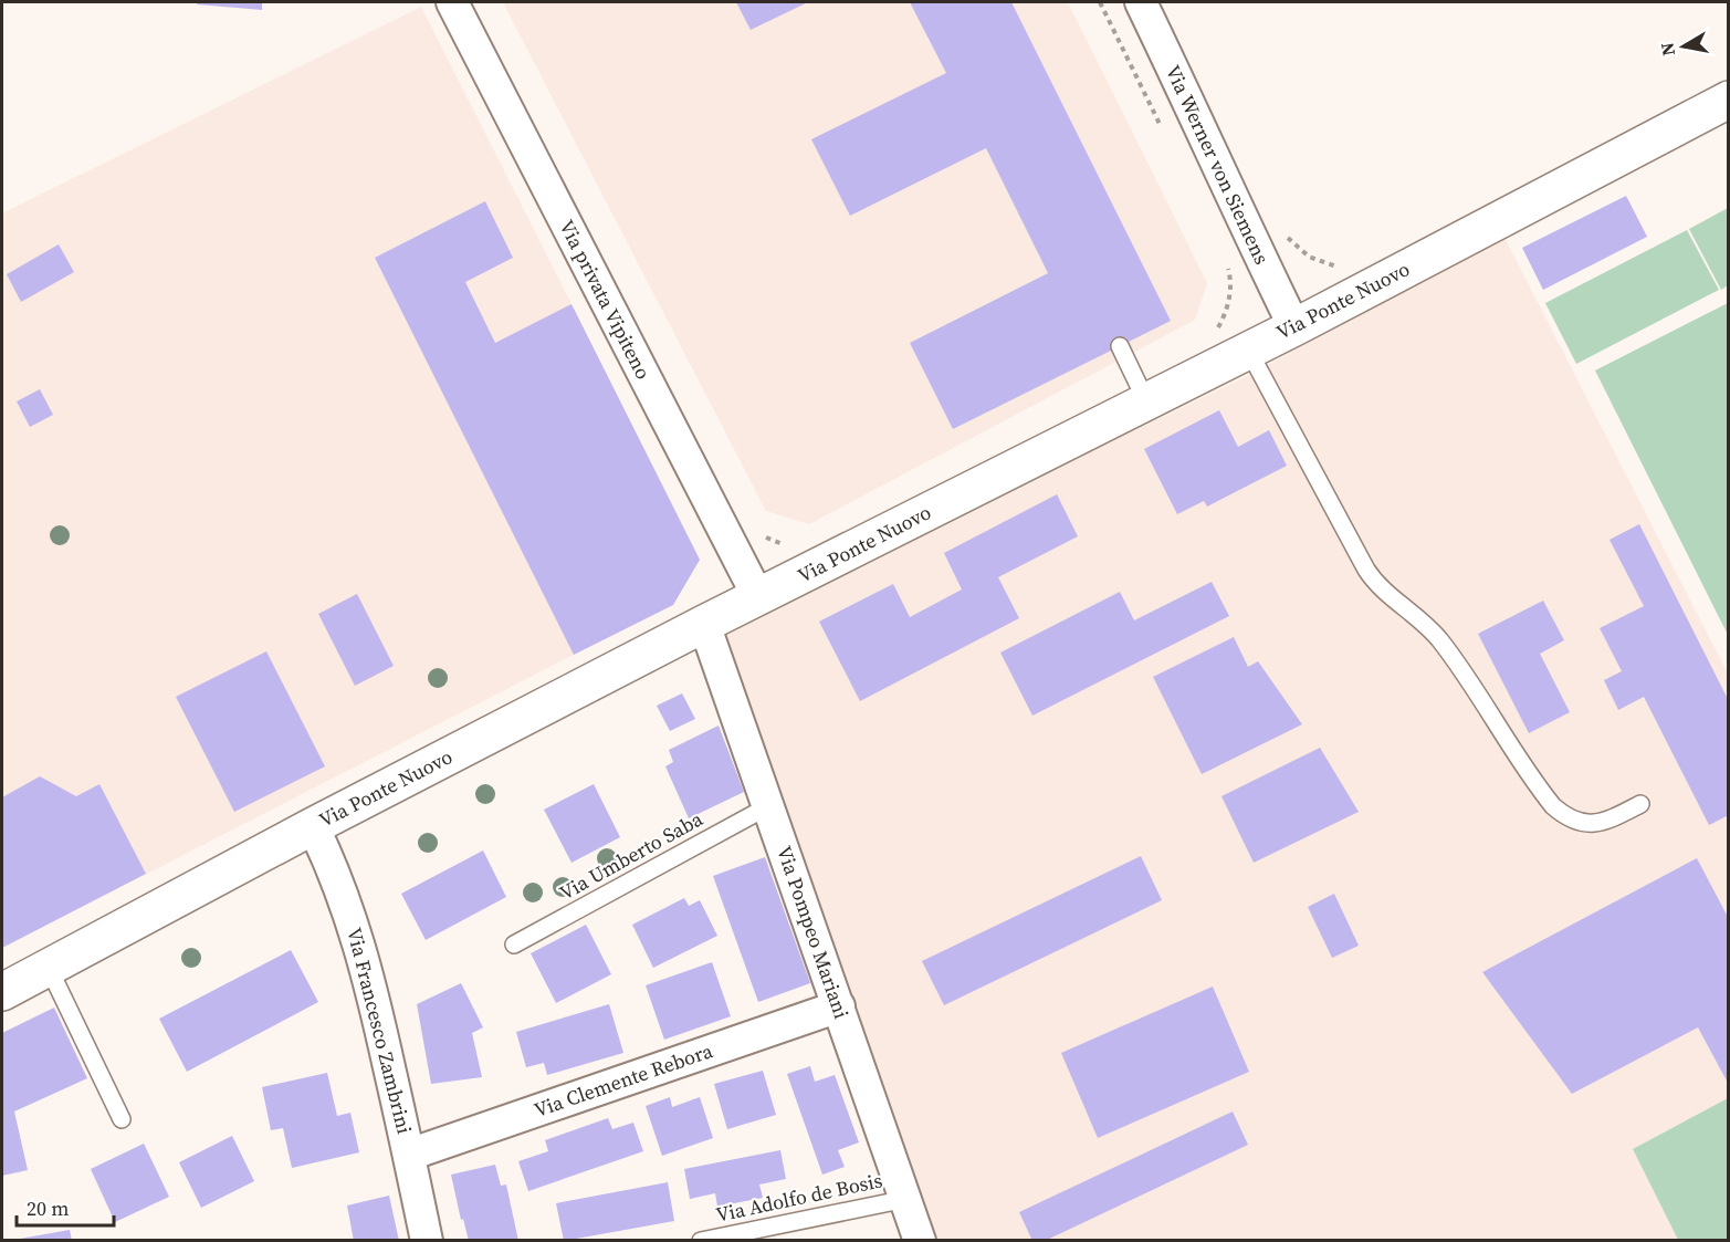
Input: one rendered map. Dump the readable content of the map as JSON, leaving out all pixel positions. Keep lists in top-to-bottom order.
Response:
{
  "streets": {
    "street": [
      "Via Werner von Siemens",
      "Via privata Vipiteno",
      "Via Ponte Nuovo",
      "Via Pompeo Mariani",
      "Via Francesco Zambrini",
      "Via Clemente Rebora"
    ],
    "lane": ["Via Umberto Saba", "Via Adolfo de Bosis"]
  },
  "crossings": [
    ["Via Werner von Siemens", "Via Ponte Nuovo"],
    ["Via privata Vipiteno", "Via Ponte Nuovo"],
    ["Via Ponte Nuovo", "Via Pompeo Mariani"],
    ["Via Ponte Nuovo", "Via Francesco Zambrini"],
    ["Via Umberto Saba", "Via Pompeo Mariani"],
    ["Via Pompeo Mariani", "Via Clemente Rebora"],
    ["Via Pompeo Mariani", "Via Adolfo de Bosis"],
    ["Via Francesco Zambrini", "Via Clemente Rebora"]
  ],
  "scale_bar": "20 m",
  "north": "left"
}
